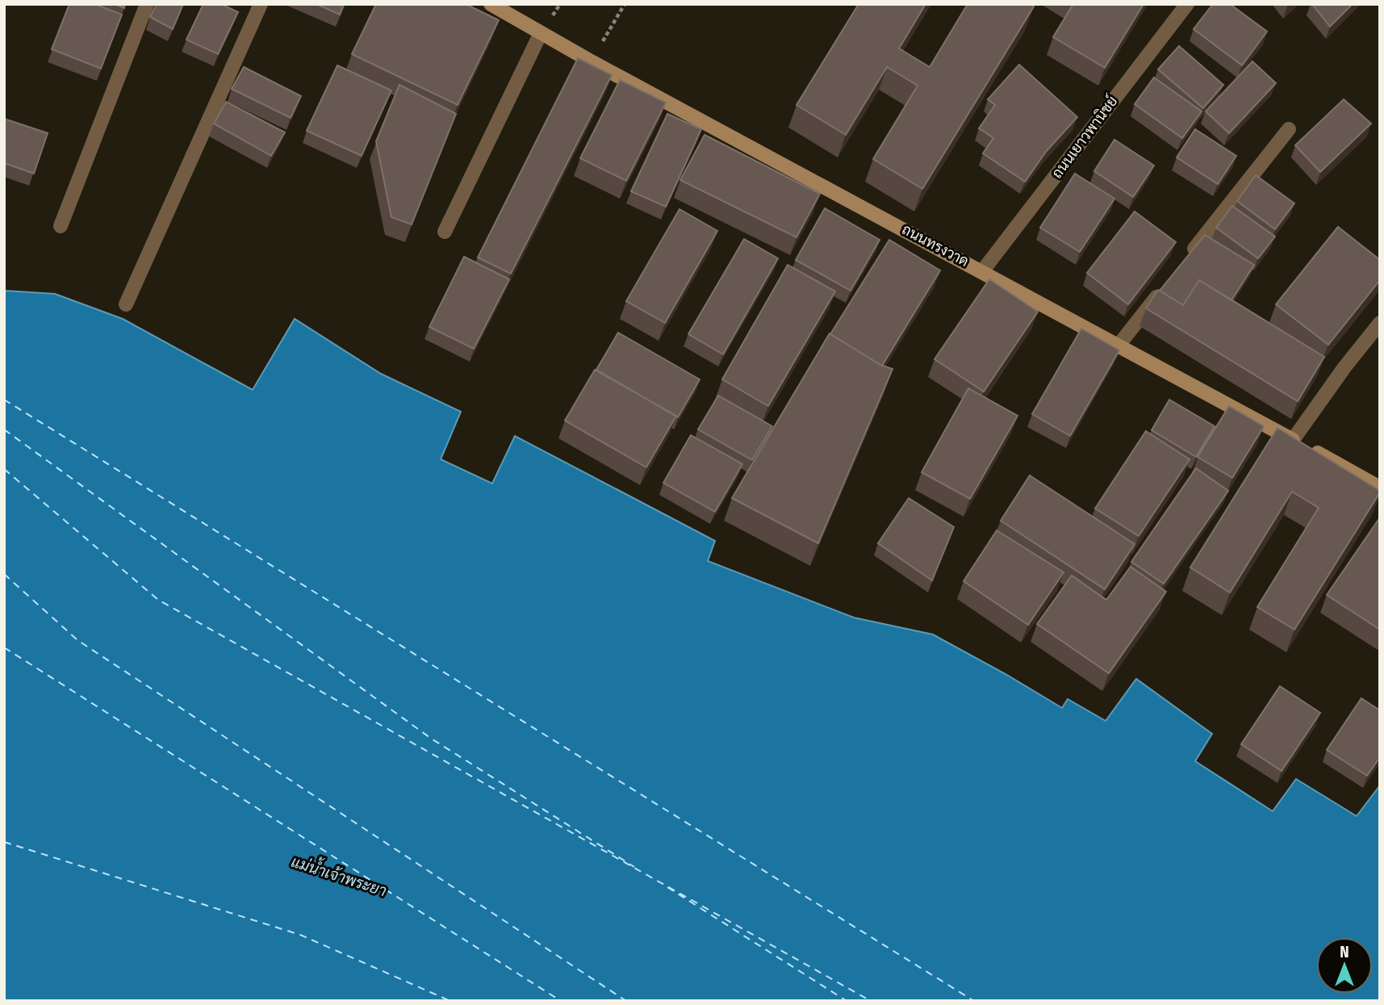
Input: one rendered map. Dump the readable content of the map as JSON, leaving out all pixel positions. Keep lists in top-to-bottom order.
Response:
{
  "streets": {
    "street": ["ถนนเยาวพานิชย์", "ถนนทรงวาด"]
  },
  "crossings": [
    ["ถนนเยาวพานิชย์", "ถนนทรงวาด"]
  ],
  "water": ["แม่น้ำเจ้าพระยา"],
  "north": "top"
}
